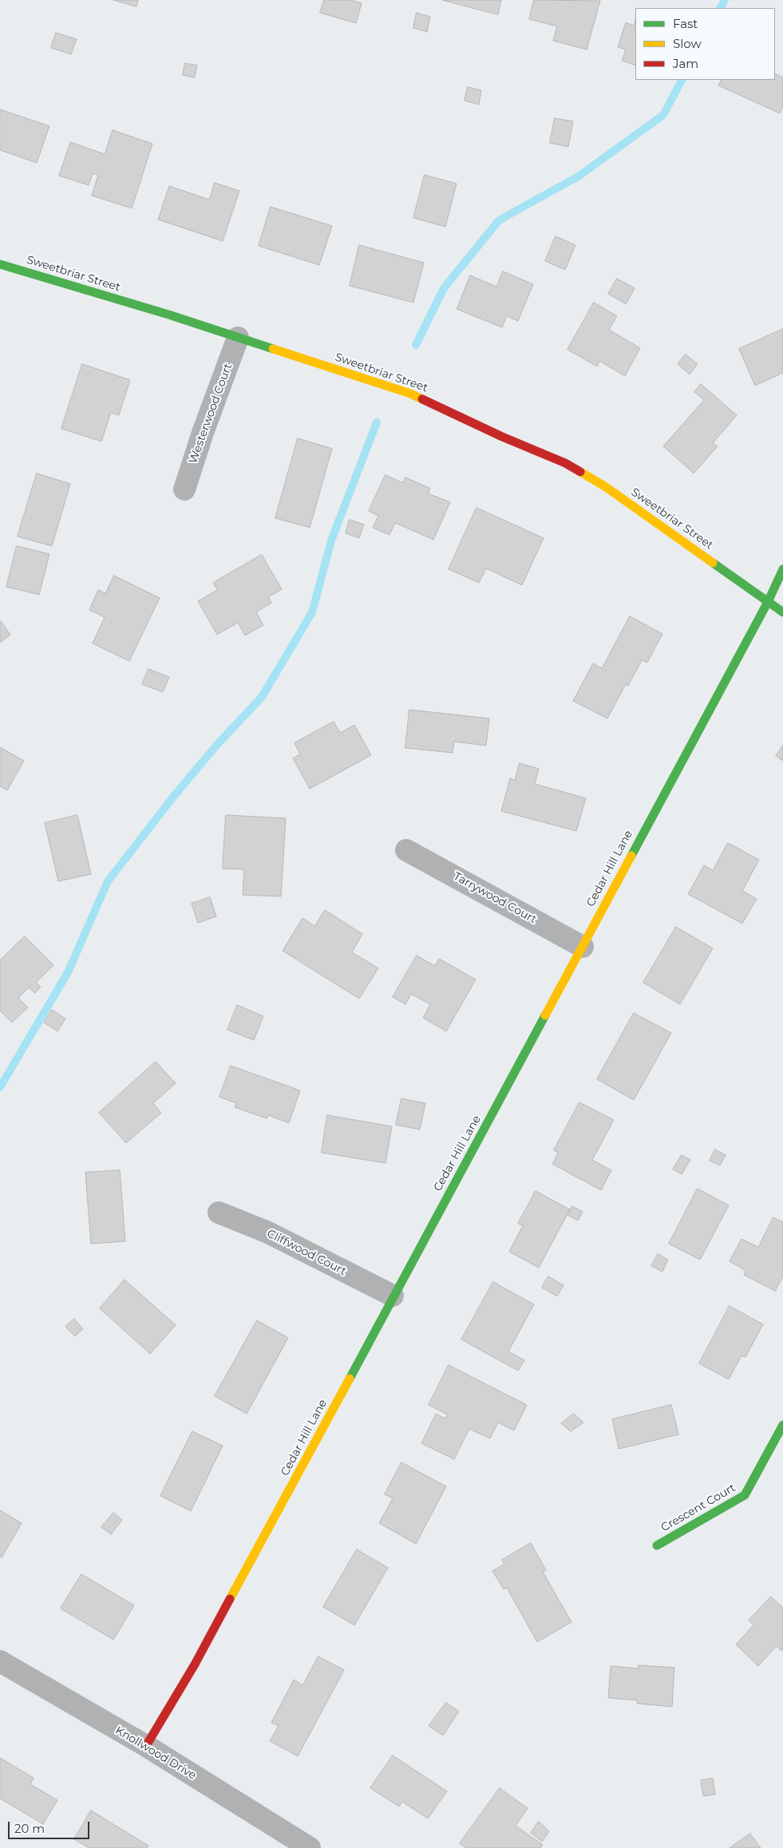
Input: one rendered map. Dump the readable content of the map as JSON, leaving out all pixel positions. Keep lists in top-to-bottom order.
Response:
{
  "streets": {
    "street": [
      "Sweetbriar Street",
      "Westerwood Court",
      "Cedar Hill Lane",
      "Tarrywood Court",
      "Cliffwood Court",
      "Crescent Court",
      "Knollwood Drive"
    ]
  },
  "crossings": [
    ["Sweetbriar Street", "Westerwood Court"],
    ["Sweetbriar Street", "Cedar Hill Lane"],
    ["Cedar Hill Lane", "Tarrywood Court"],
    ["Cedar Hill Lane", "Cliffwood Court"],
    ["Cedar Hill Lane", "Knollwood Drive"]
  ],
  "legend": ["Fast", "Slow", "Jam"],
  "scale_bar": "20 m"
}
